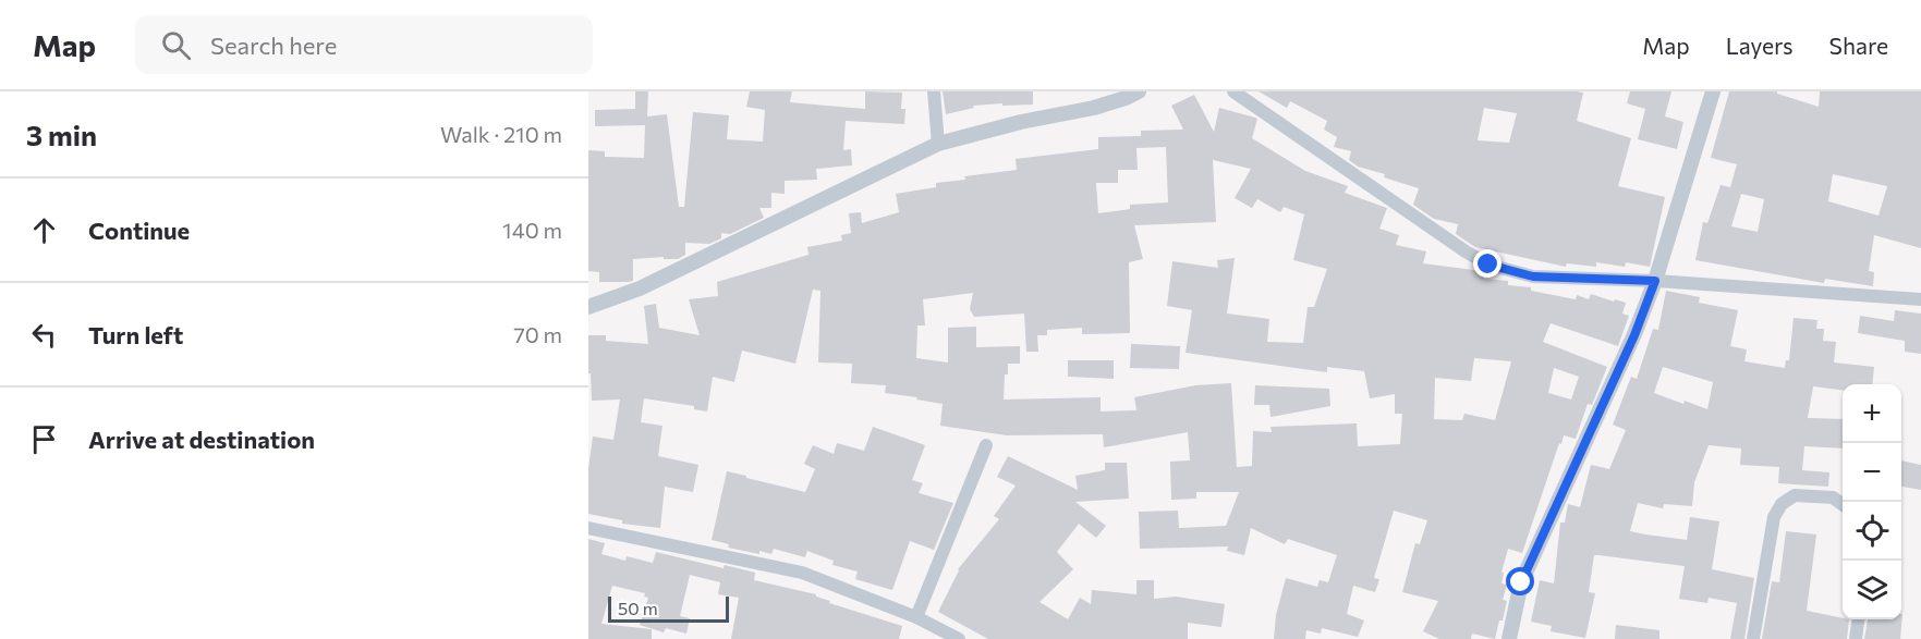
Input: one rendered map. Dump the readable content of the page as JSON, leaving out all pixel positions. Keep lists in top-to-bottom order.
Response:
{
  "scale_bar": "50 m",
  "page": {
    "header": "Map",
    "search": "Search here",
    "nav": ["Map", "Layers", "Share"],
    "heading": ["3 min", "Walk · 210 m"],
    "list": [
      ["Continue", "140 m"],
      ["Turn left", "70 m"],
      "Arrive at destination"
    ],
    "map_buttons": ["+", "−"],
    "scale": "50 m"
  }
}
